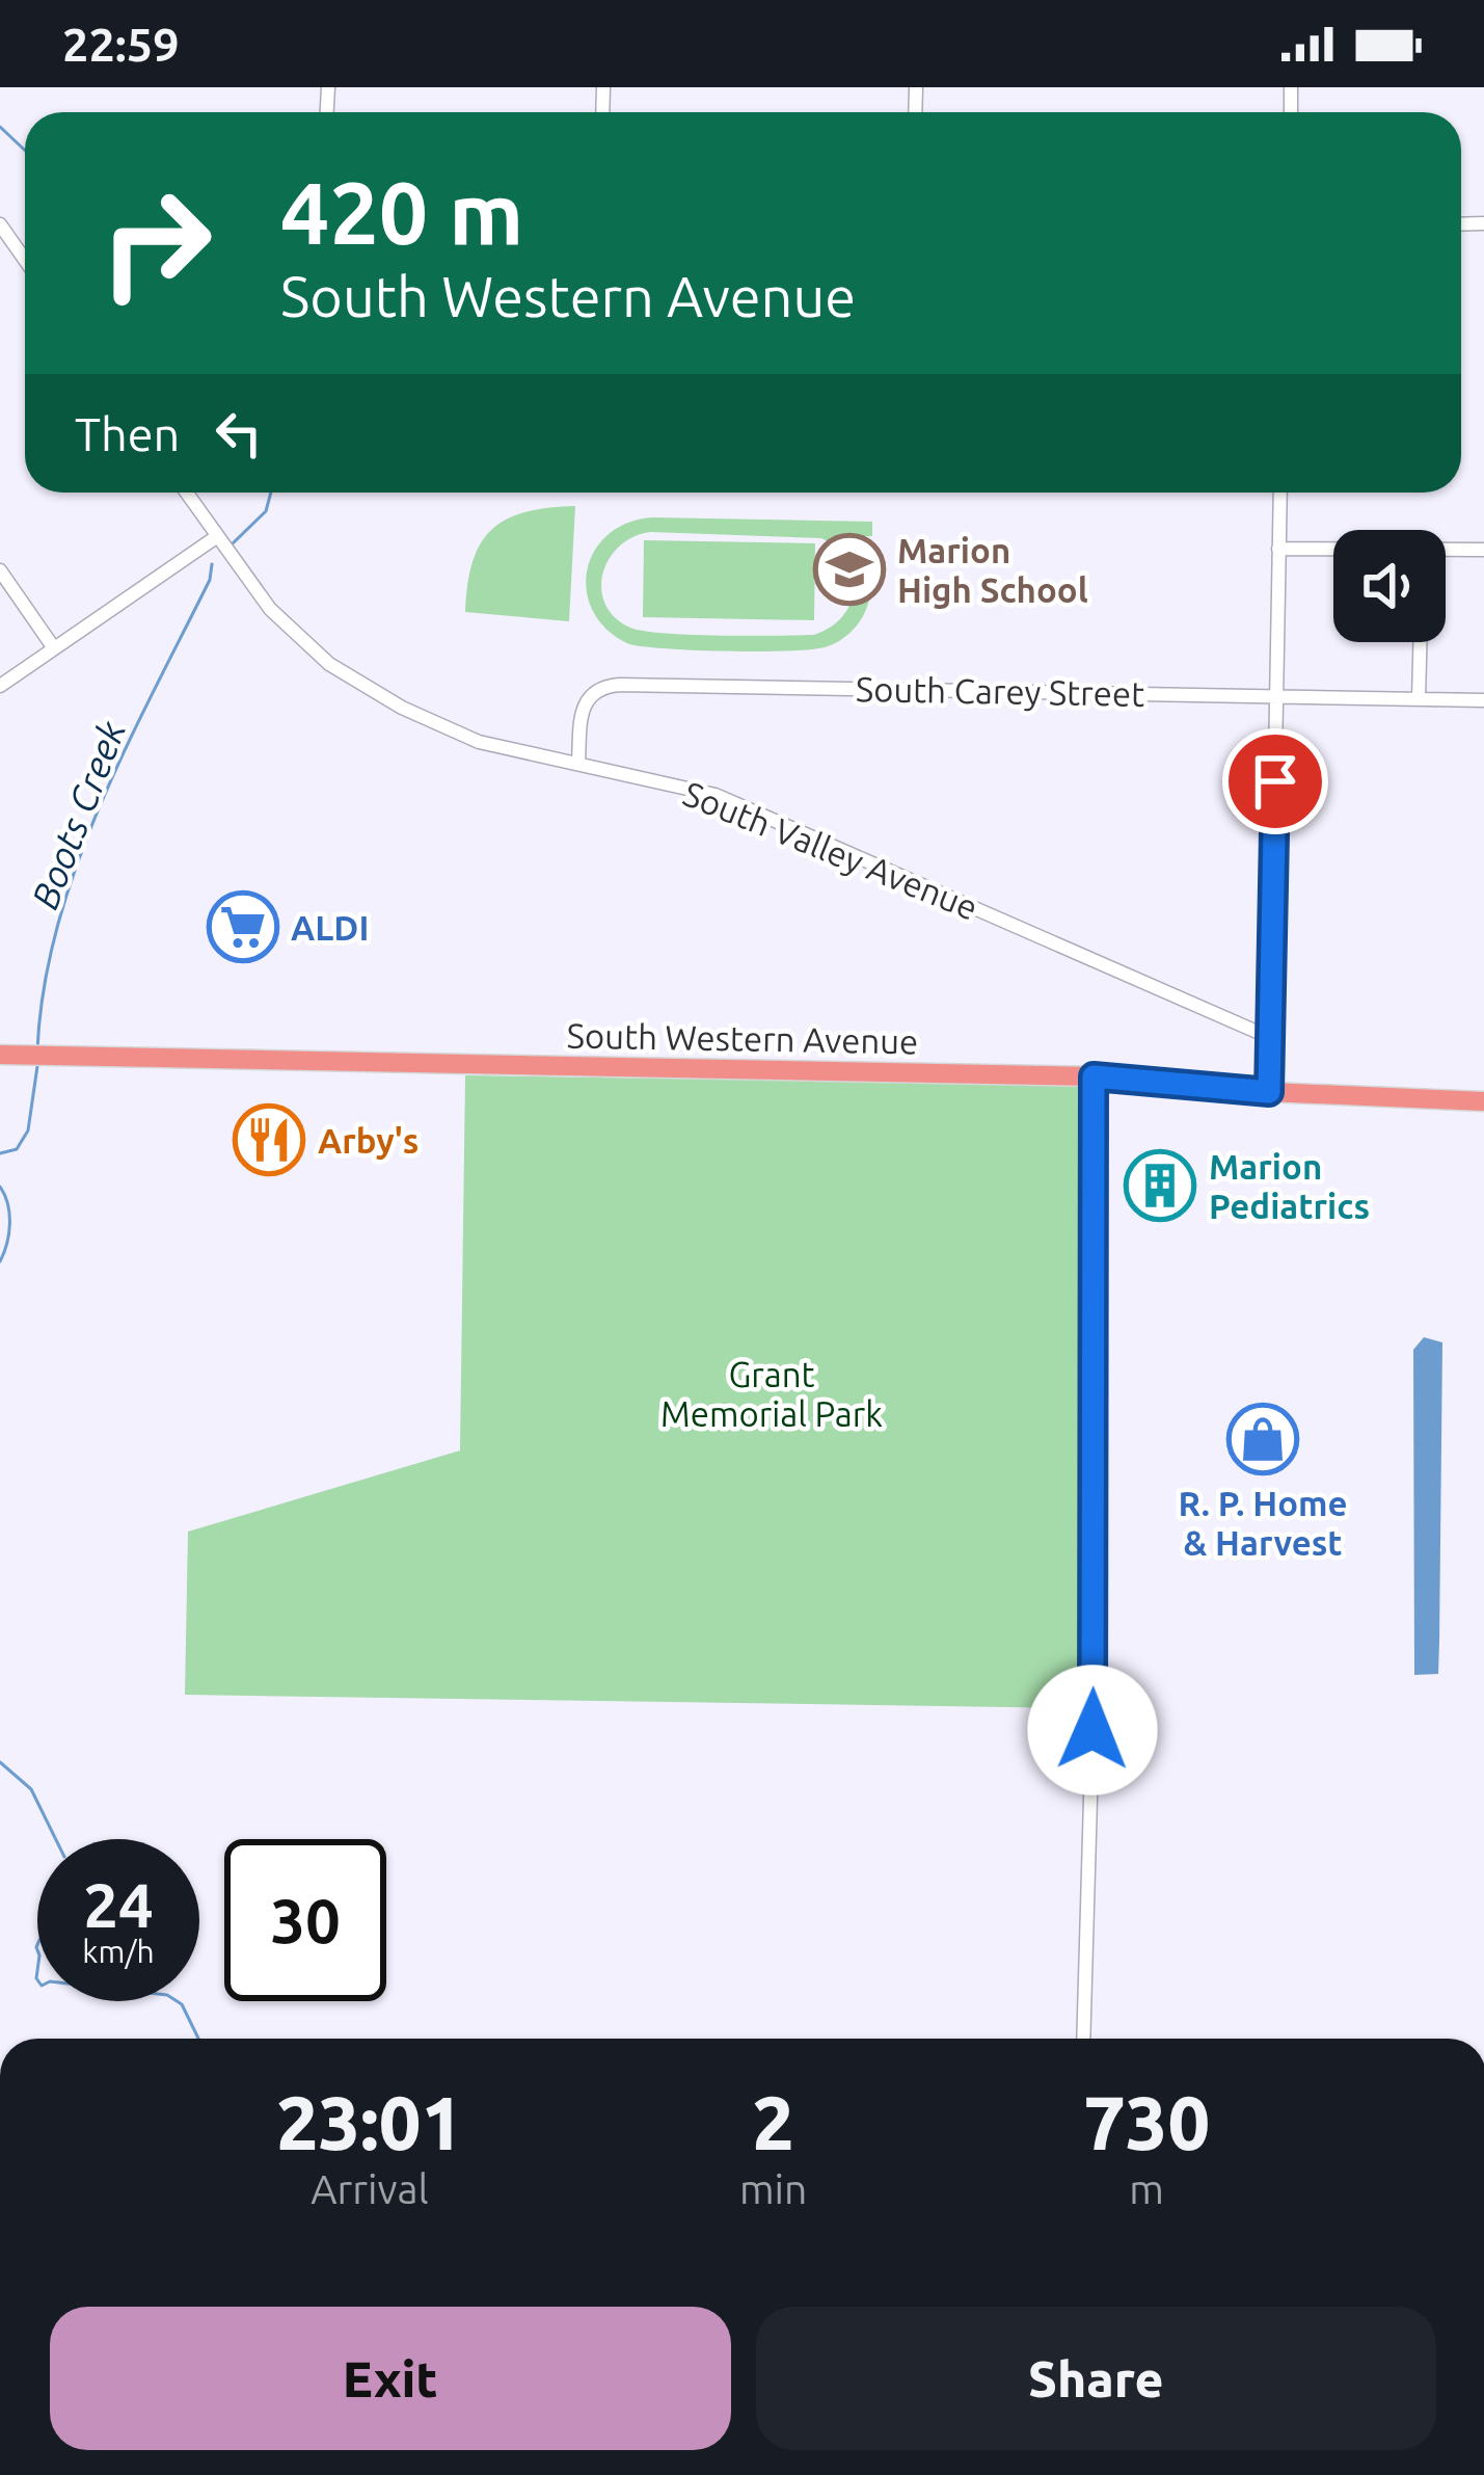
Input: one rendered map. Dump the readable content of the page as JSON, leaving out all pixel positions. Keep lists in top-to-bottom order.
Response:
{
  "streets": {
    "highway": ["South Western Avenue"],
    "street": ["South Carey Street", "South Valley Avenue"]
  },
  "crossings": [
    ["South Carey Street", "South Valley Avenue"]
  ],
  "water": ["Boots Creek"],
  "parks": ["Grant Memorial Park"],
  "places": {
    "school or university": ["Marion High School"],
    "supermarket": ["ALDI"],
    "restaurant": ["Arby's"],
    "building": ["Marion Pediatrics"],
    "shop": ["R. P. Home & Harvest"]
  },
  "page": {
    "status": "22:59",
    "turn": ["420 m", "South Western Avenue"],
    "then": "Then",
    "speed": "24 km/h",
    "limit": "30",
    "eta": [
      "23:01",
      "Arrival",
      "2",
      "min",
      "730",
      "m"
    ],
    "buttons": ["Exit", "Share"]
  }
}
